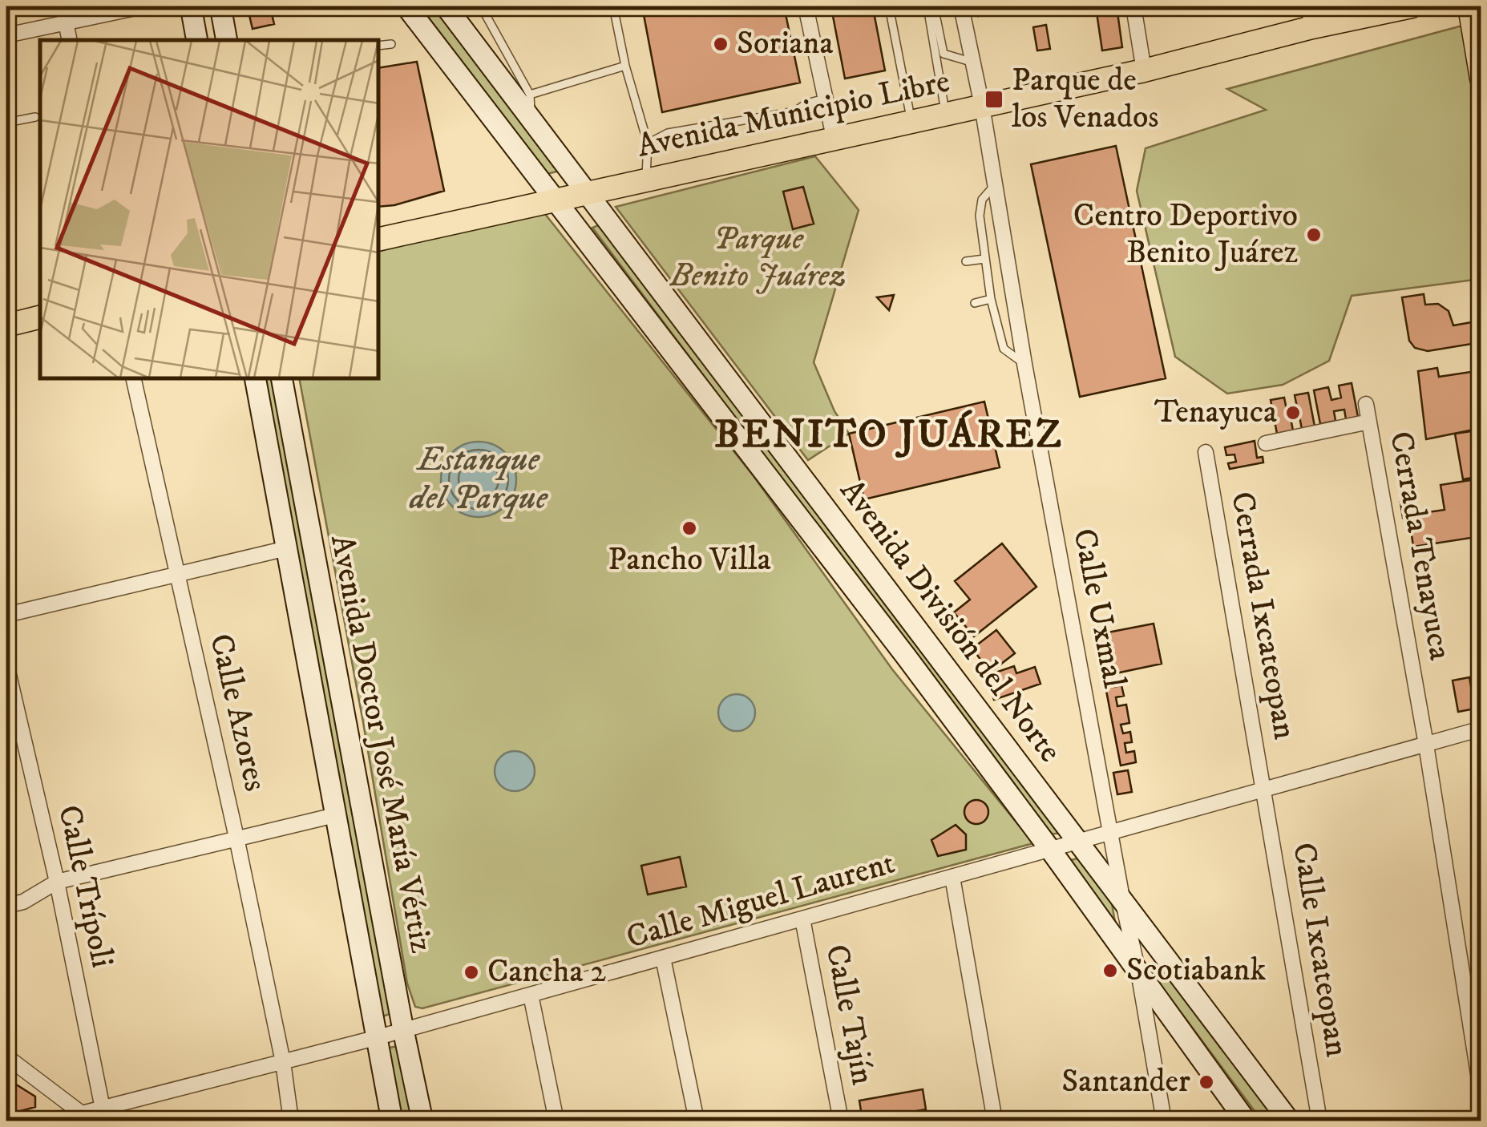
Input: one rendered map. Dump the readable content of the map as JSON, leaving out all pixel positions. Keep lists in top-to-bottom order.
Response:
{
  "streets": {
    "main road": ["Avenida Municipio Libre", "Avenida División del Norte", "Avenida Doctor José María Vértiz"],
    "street": [
      "Cerrada Tenayuca",
      "Calle Uxmal",
      "Cerrada Ixcateopan",
      "Calle Azores",
      "Calle Trípoli",
      "Calle Miguel Laurent",
      "Calle Ixcateopan",
      "Calle Tajín"
    ]
  },
  "crossings": [
    ["Avenida Municipio Libre", "Calle Uxmal"],
    ["Avenida Municipio Libre", "Avenida División del Norte"],
    ["Cerrada Tenayuca", "Calle Miguel Laurent"],
    ["Calle Uxmal", "Avenida División del Norte"],
    ["Calle Uxmal", "Calle Miguel Laurent"],
    ["Cerrada Ixcateopan", "Calle Miguel Laurent"],
    ["Cerrada Ixcateopan", "Calle Ixcateopan"],
    ["Avenida División del Norte", "Calle Miguel Laurent"],
    ["Calle Azores", "Calle Miguel Laurent"],
    ["Avenida Doctor José María Vértiz", "Calle Miguel Laurent"],
    ["Calle Trípoli", "Calle Miguel Laurent"],
    ["Calle Miguel Laurent", "Calle Ixcateopan"],
    ["Calle Miguel Laurent", "Calle Tajín"]
  ],
  "districts": ["BENITO JUÁREZ"],
  "water": ["Estanque del Parque"],
  "parks": ["Parque Benito Juárez"],
  "places": {
    "other": [
      "Soriana",
      "Centro Deportivo Benito Juárez",
      "Tenayuca",
      "Pancho Villa",
      "Scotiabank",
      "Cancha 2",
      "Santander"
    ],
    "transit": ["Parque de los Venados"]
  }
}
